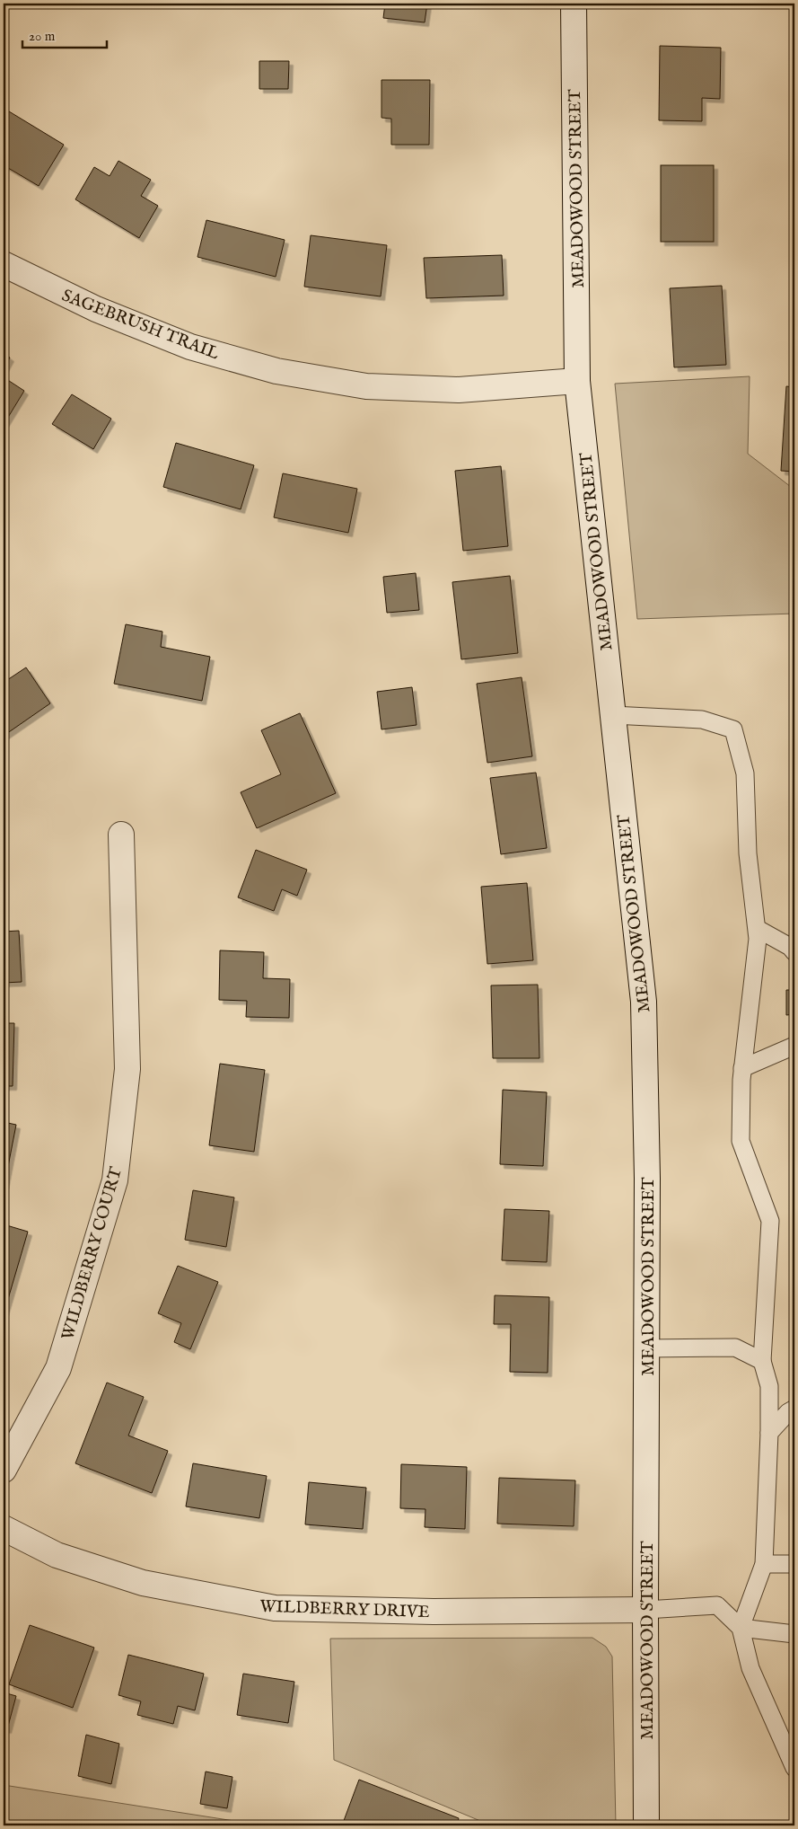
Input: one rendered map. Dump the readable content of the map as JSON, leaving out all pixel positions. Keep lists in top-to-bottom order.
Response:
{
  "streets": {
    "street": [
      "MEADOWOOD STREET",
      "SAGEBRUSH TRAIL",
      "WILDBERRY COURT",
      "WILDBERRY DRIVE"
    ]
  },
  "crossings": [
    ["MEADOWOOD STREET", "SAGEBRUSH TRAIL"],
    ["MEADOWOOD STREET", "WILDBERRY DRIVE"]
  ],
  "scale_bar": "20 m"
}
